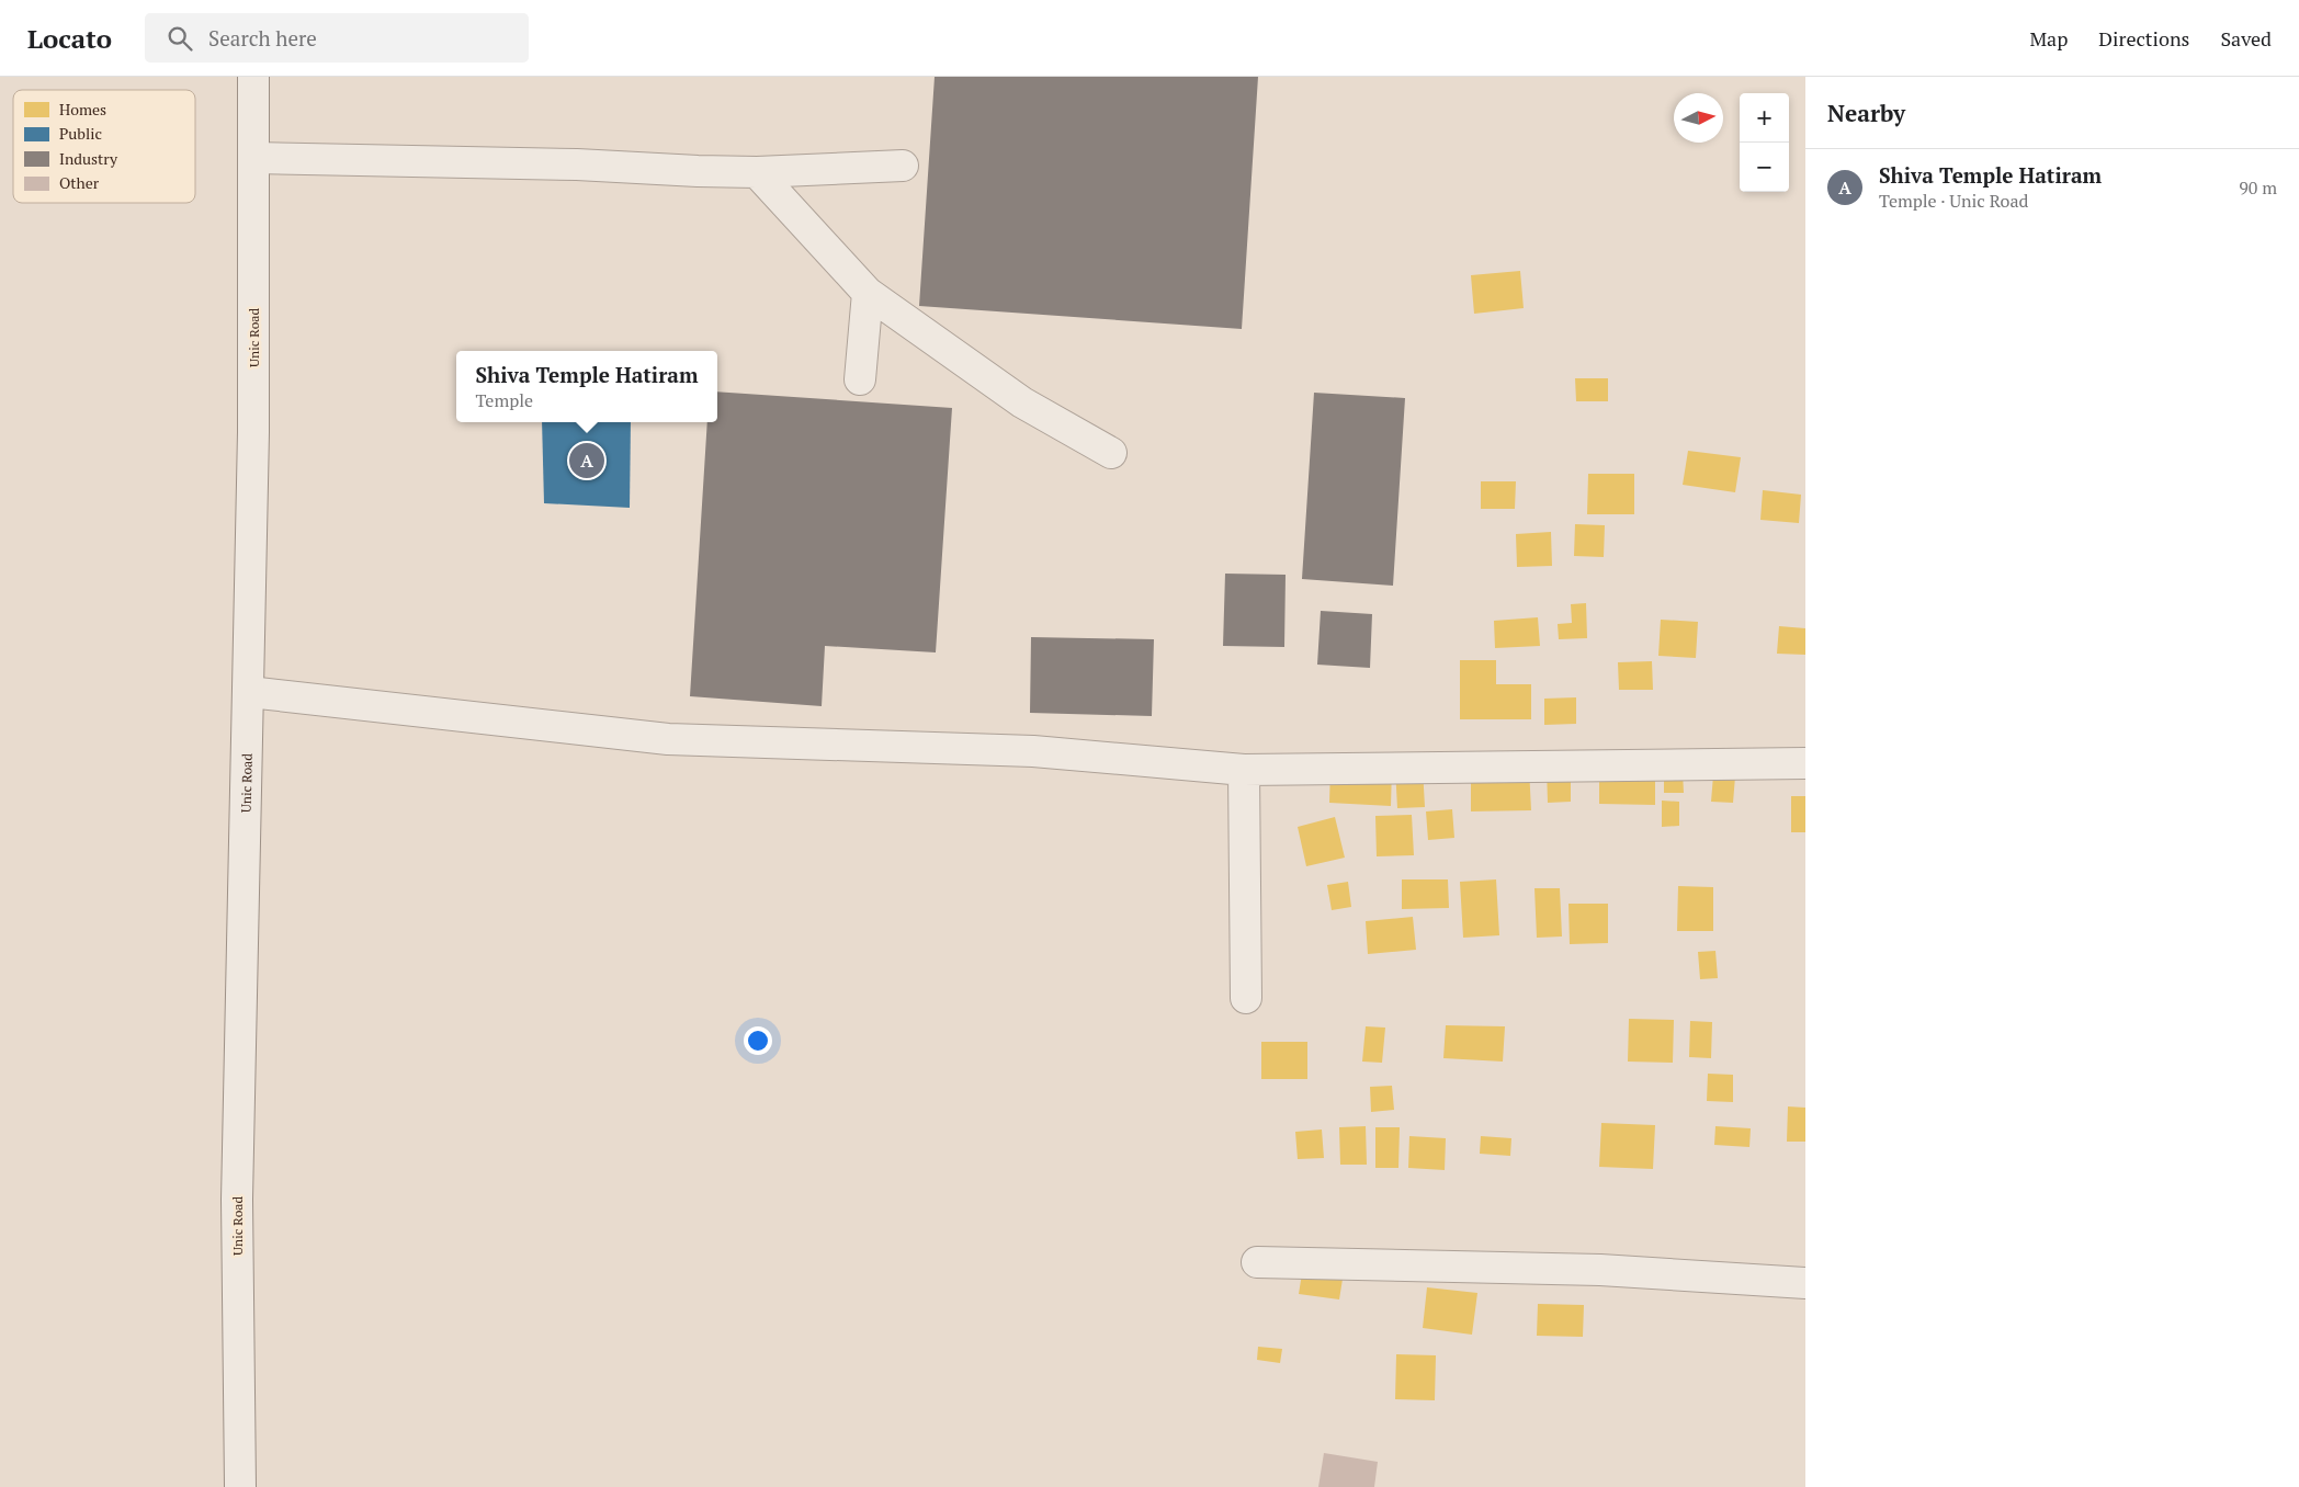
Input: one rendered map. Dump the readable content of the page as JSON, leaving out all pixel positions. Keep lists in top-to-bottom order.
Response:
{
  "streets": {
    "street": ["Unic Road"]
  },
  "legend": [
    "Homes",
    "Public",
    "Industry",
    "Other"
  ],
  "north": "right",
  "page": {
    "header": "Locato",
    "search": "Search here",
    "nav": ["Map", "Directions", "Saved"],
    "heading": "Nearby",
    "map_buttons": ["+", "−"],
    "list": [
      {
        "mark": "A",
        "name": "Shiva Temple Hatiram",
        "note": "Temple · Unic Road",
        "value": "90 m"
      }
    ],
    "popup": ["Shiva Temple Hatiram", "Temple"],
    "pins": "A"
  }
}
